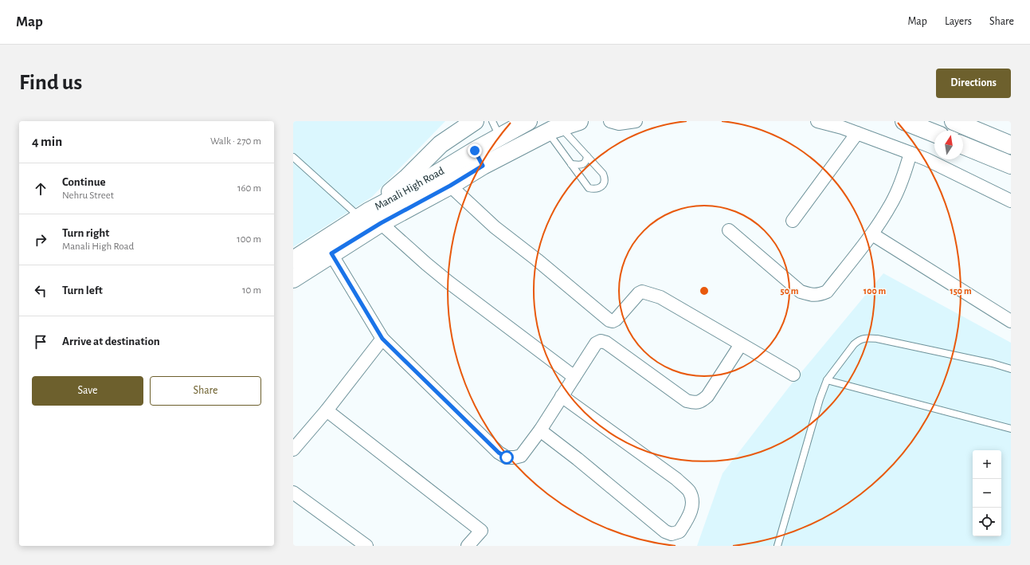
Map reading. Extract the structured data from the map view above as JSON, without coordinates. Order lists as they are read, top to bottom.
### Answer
{
  "streets": {
    "main road": ["Manali High Road"]
  },
  "north": "top",
  "page": {
    "header": "Map",
    "nav": ["Map", "Layers", "Share"],
    "buttons": [
      "Directions",
      ["Save", "Share"]
    ],
    "title": "Find us",
    "heading": ["4 min", "Walk · 270 m"],
    "list": [
      ["Continue", "Nehru Street", "160 m"],
      ["Turn right", "Manali High Road", "100 m"],
      ["Turn left", "10 m"],
      "Arrive at destination"
    ],
    "map_buttons": ["+", "−"]
  },
  "rings": ["50 m", "100 m", "150 m"]
}
